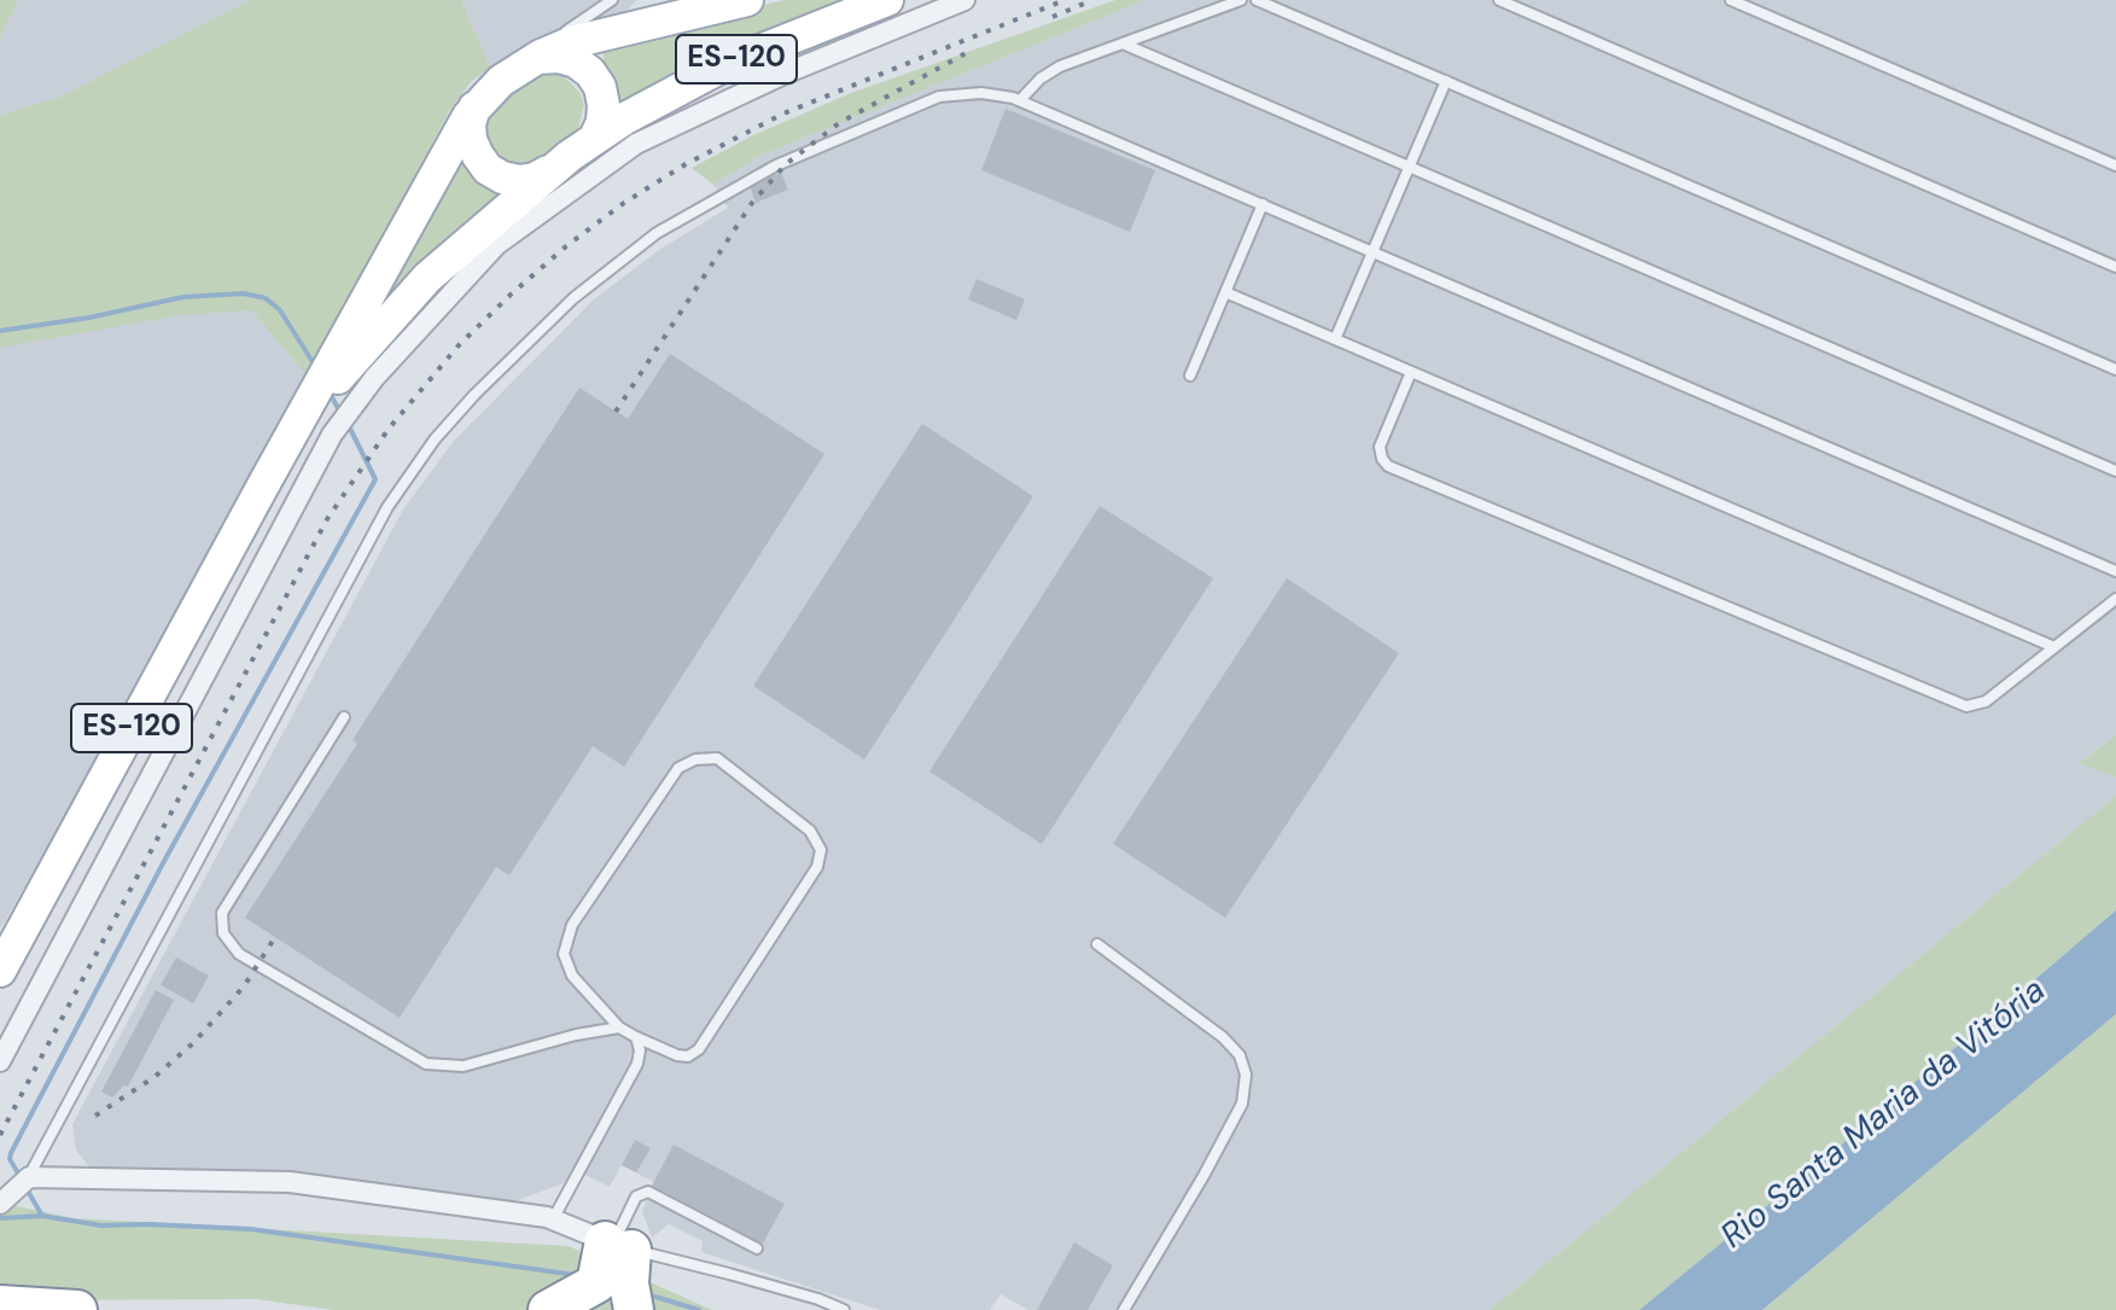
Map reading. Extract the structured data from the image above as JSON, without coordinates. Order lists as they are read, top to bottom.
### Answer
{
  "streets": {
    "main road": ["ES-120"]
  },
  "water": ["Rio Santa Maria da Vitória"]
}
